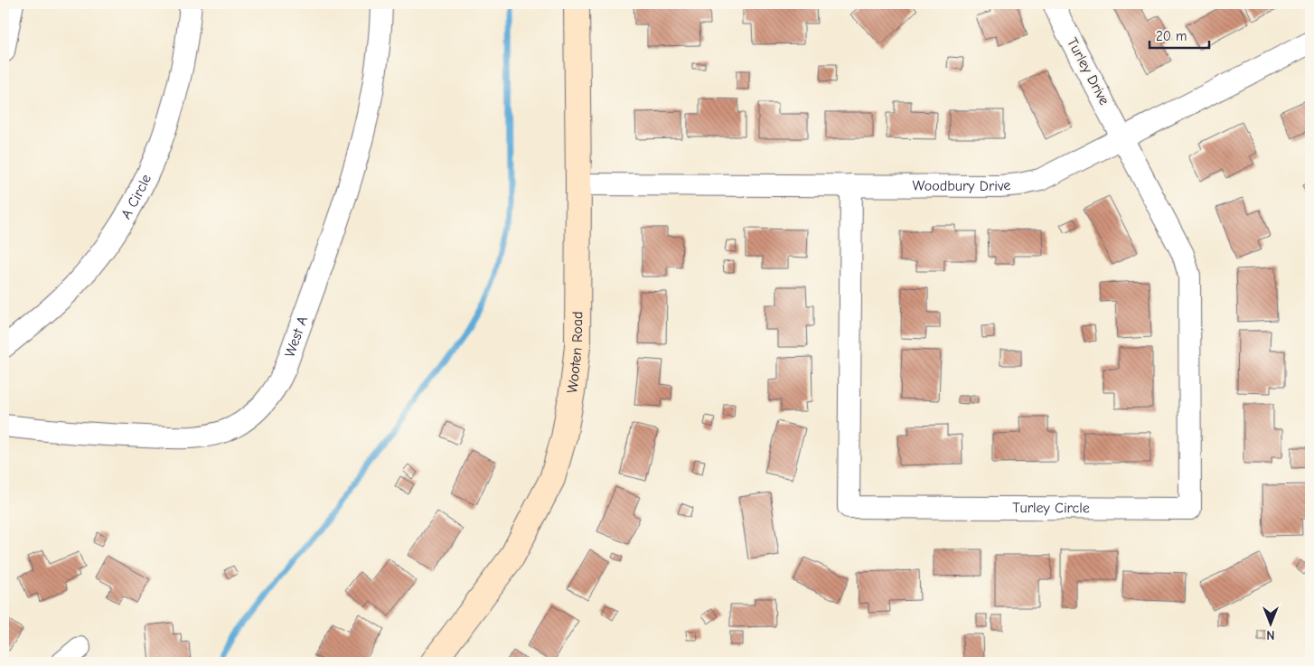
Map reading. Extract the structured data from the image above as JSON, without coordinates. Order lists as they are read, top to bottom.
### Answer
{
  "streets": {
    "street": [
      "Turley Drive",
      "Woodbury Drive",
      "A Circle",
      "West A",
      "Wooten Road",
      "Turley Circle"
    ]
  },
  "crossings": [
    ["Turley Drive", "Woodbury Drive"],
    ["Turley Drive", "Turley Circle"],
    ["Woodbury Drive", "Wooten Road"],
    ["Woodbury Drive", "Turley Circle"]
  ],
  "scale_bar": "20 m",
  "north": "bottom"
}
